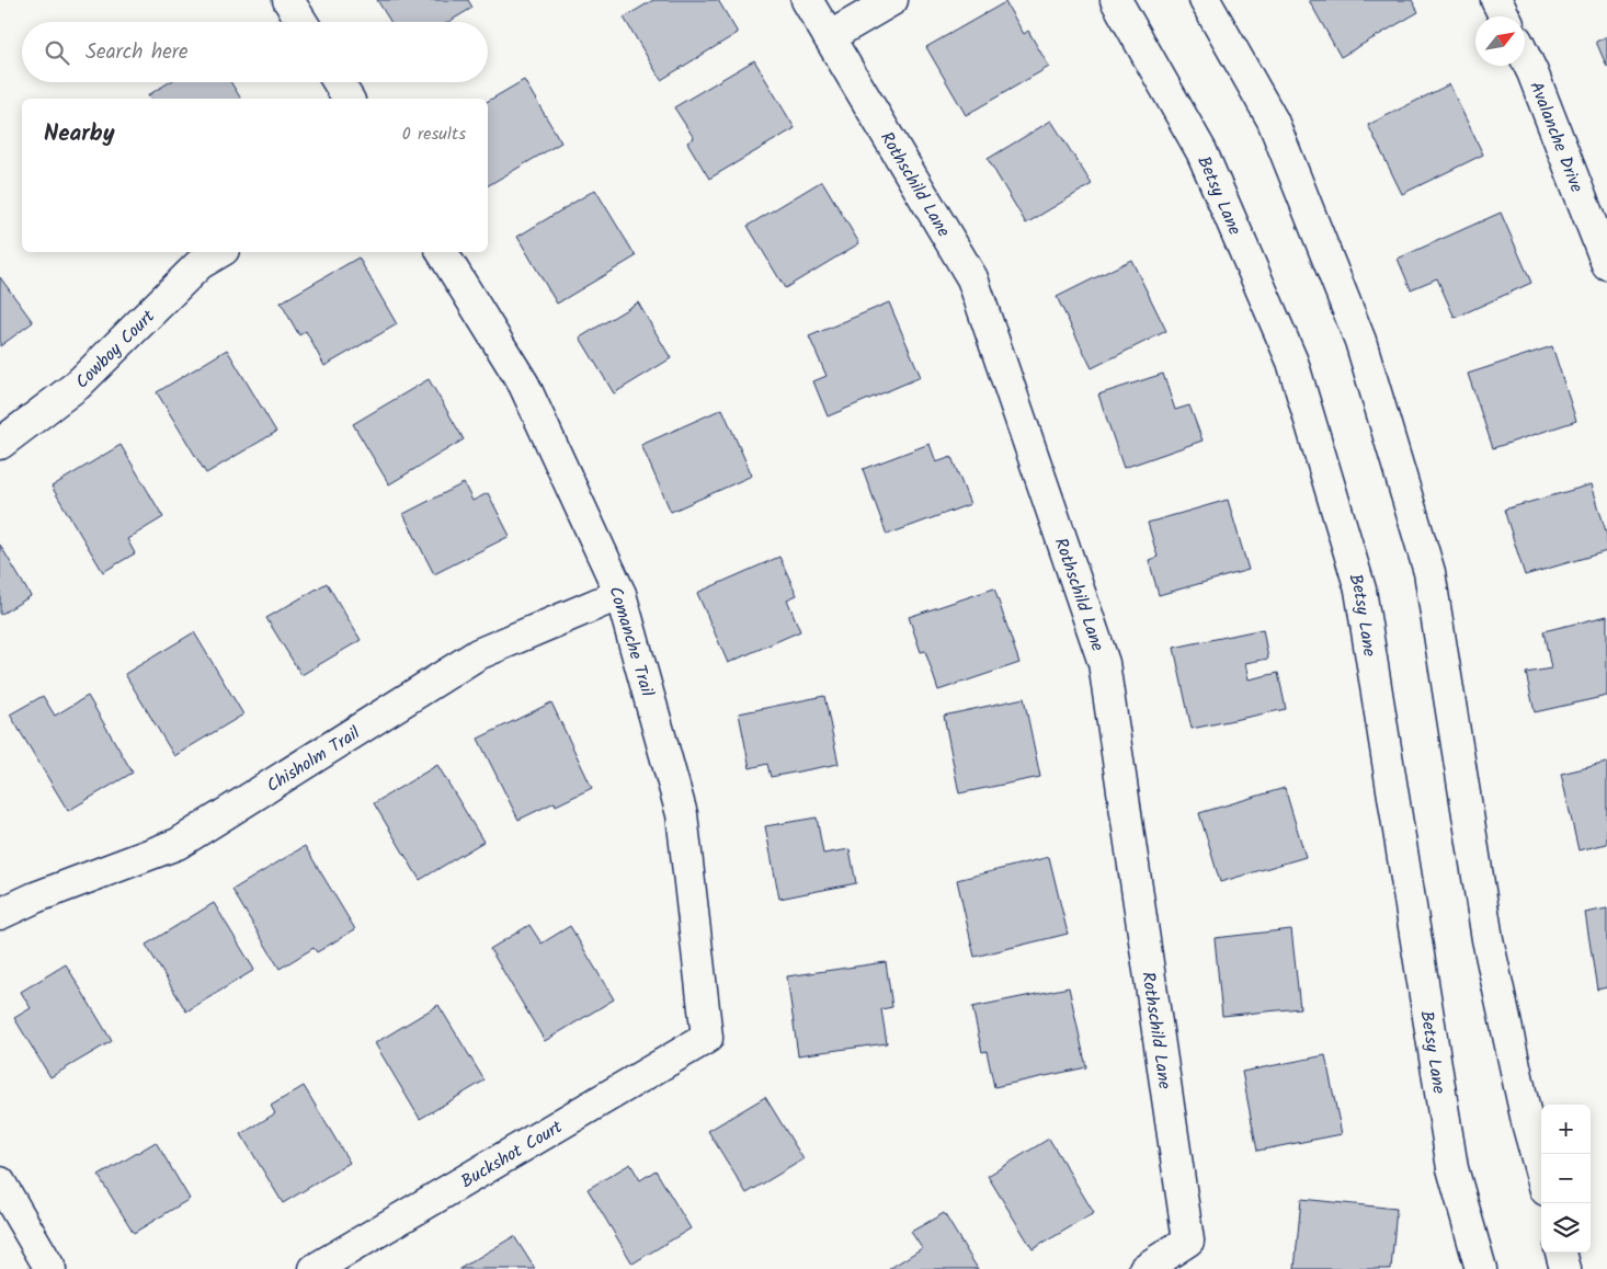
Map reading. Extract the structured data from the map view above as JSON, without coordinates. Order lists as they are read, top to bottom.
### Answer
{
  "streets": {
    "street": [
      "Avalanche Drive",
      "Rothschild Lane",
      "Betsy Lane",
      "Cowboy Court",
      "Comanche Trail",
      "Chisholm Trail",
      "Buckshot Court"
    ]
  },
  "crossings": [
    ["Comanche Trail", "Chisholm Trail"],
    ["Comanche Trail", "Buckshot Court"]
  ],
  "north": "top right",
  "page": {
    "search": "Search here",
    "heading": ["Nearby", "0 results"],
    "map_buttons": ["+", "−"]
  }
}
